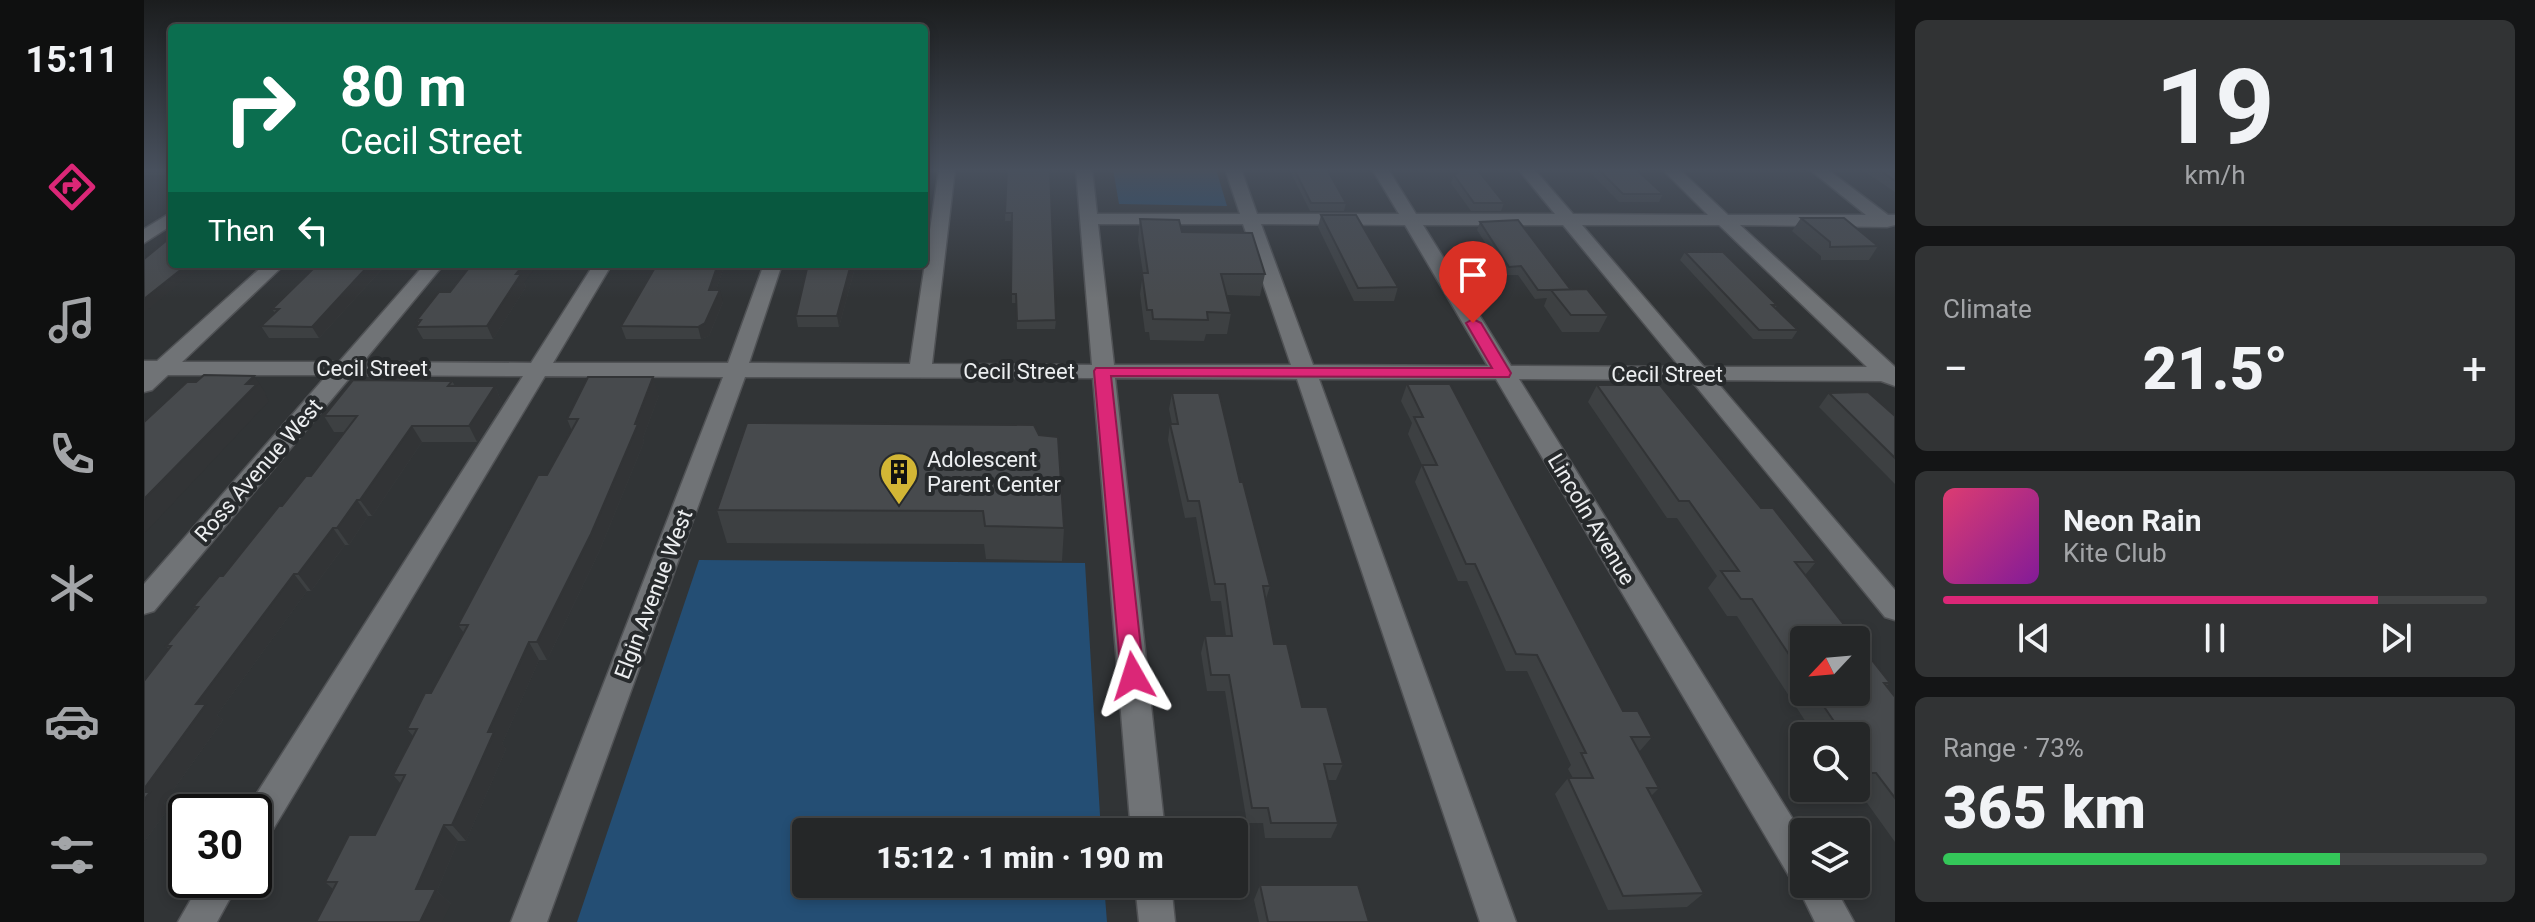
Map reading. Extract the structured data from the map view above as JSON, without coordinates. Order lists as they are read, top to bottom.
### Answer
{
  "streets": {
    "street": [
      "Cecil Street",
      "Ross Avenue West",
      "Lincoln Avenue",
      "Elgin Avenue West"
    ]
  },
  "crossings": [
    ["Cecil Street", "Ross Avenue West"],
    ["Cecil Street", "Lincoln Avenue"],
    ["Cecil Street", "Elgin Avenue West"]
  ],
  "places": {
    "building": ["Adolescent Parent Center"]
  },
  "north": "bottom left",
  "page": {
    "tabs": "15:11",
    "tile": [
      ["19", "km/h"],
      "Climate",
      ["Range · 73%", "365 km"]
    ],
    "turn": ["80 m", "Cecil Street"],
    "then": "Then",
    "heat": ["−", "21.5°", "+"],
    "song": ["Neon Rain", "Kite Club"],
    "limit": "30",
    "trip": "15:12 · 1 min · 190 m"
  }
}
